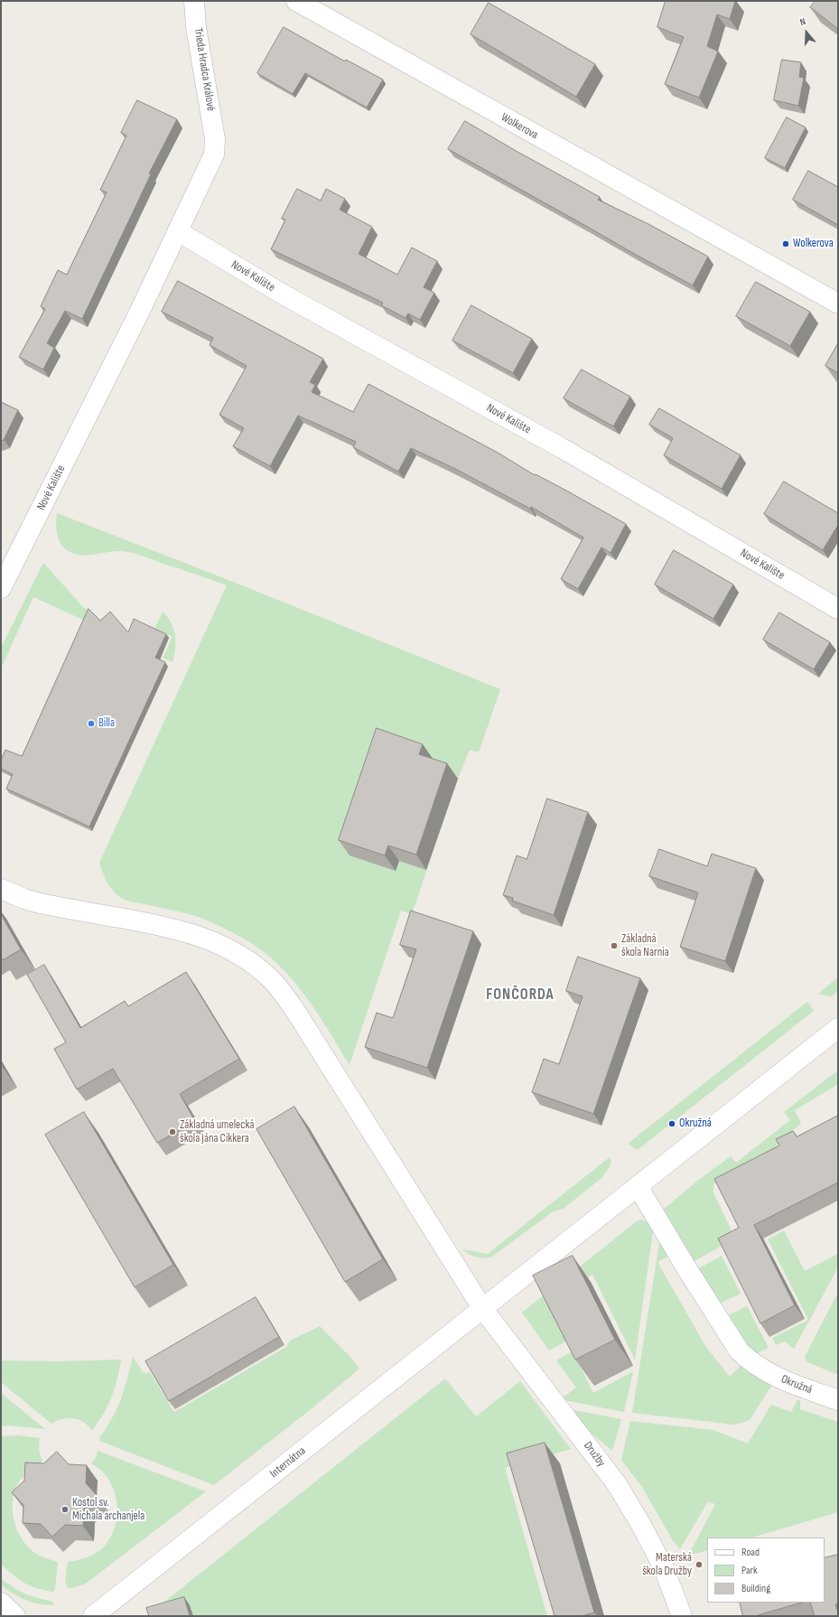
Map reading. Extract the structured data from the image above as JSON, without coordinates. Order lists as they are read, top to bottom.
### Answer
{
  "streets": {
    "street": [
      "Trieda Hradca Králové",
      "Wolkerova",
      "Nové Kalište",
      "Okružná",
      "Družby",
      "Internátna"
    ]
  },
  "crossings": [
    ["Trieda Hradca Králové", "Nové Kalište"],
    ["Družby", "Internátna"]
  ],
  "districts": ["FONČORDA"],
  "places": [
    "Wolkerova",
    "Billa",
    "Základná škola Narnia",
    "Okružná",
    "Základná umelecká škola Jána Cikkera",
    "Kostol sv. Michala archanjela",
    "Materská škola Družby"
  ],
  "legend": ["Road", "Park", "Building"],
  "north": "top"
}
